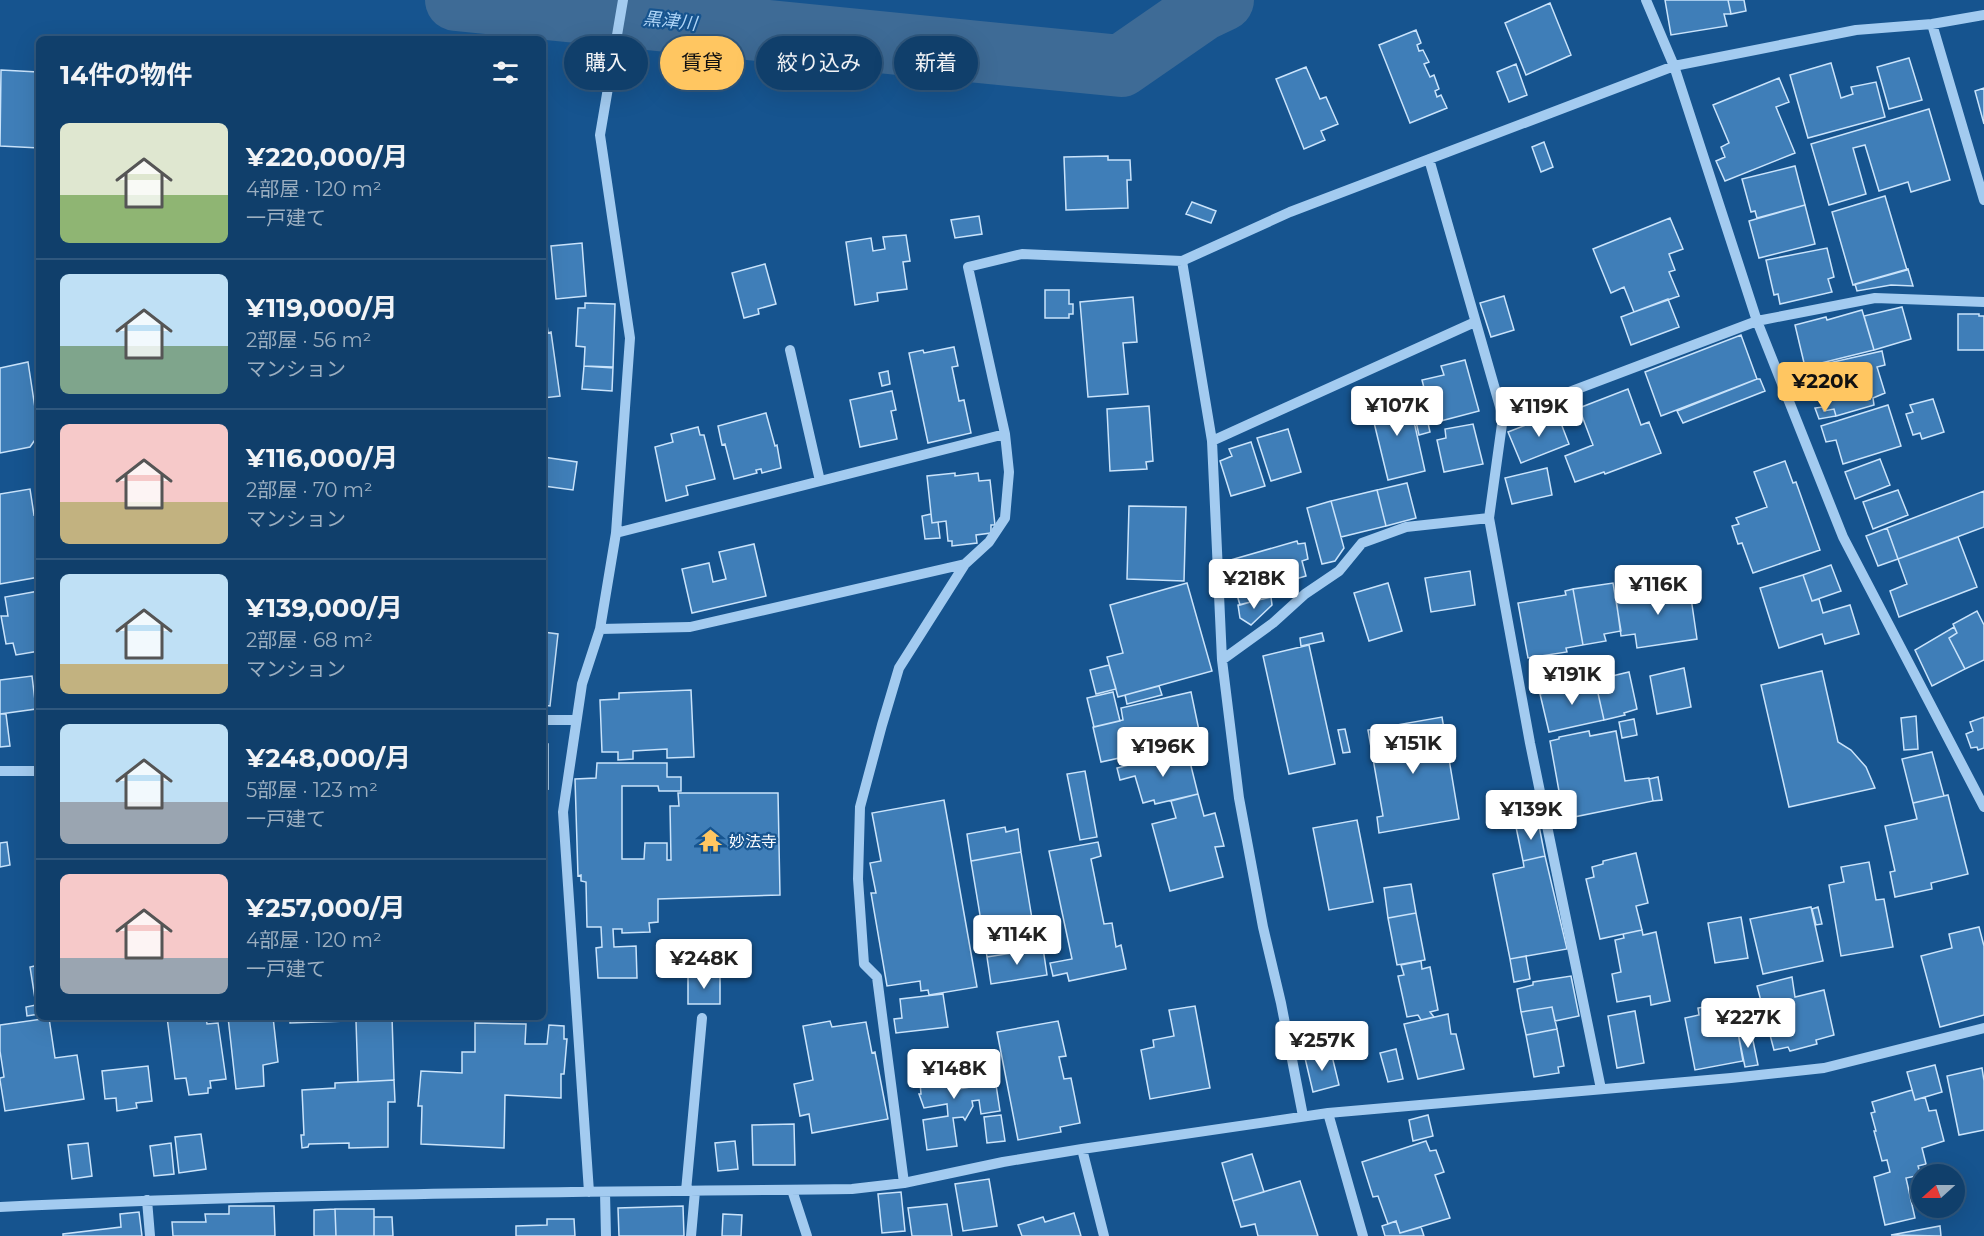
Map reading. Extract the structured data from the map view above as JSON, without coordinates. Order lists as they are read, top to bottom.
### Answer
{
  "water": ["黒津川"],
  "places": {
    "temple": ["妙法寺"]
  },
  "north": "left",
  "page": {
    "chip": [
      "購入",
      "賃貸",
      "絞り込み",
      "新着"
    ],
    "heading": "14件の物件",
    "list": [
      {
        "name": "¥220,000/月",
        "note": "4部屋 · 120 m² · 一戸建て"
      },
      {
        "name": "¥119,000/月",
        "note": "2部屋 · 56 m² · マンション"
      },
      {
        "name": "¥116,000/月",
        "note": "2部屋 · 70 m² · マンション"
      },
      {
        "name": "¥139,000/月",
        "note": "2部屋 · 68 m² · マンション"
      },
      {
        "name": "¥248,000/月",
        "note": "5部屋 · 123 m² · 一戸建て"
      },
      {
        "name": "¥257,000/月",
        "note": "4部屋 · 120 m² · 一戸建て"
      }
    ],
    "price": [
      "¥220K",
      "¥107K",
      "¥119K",
      "¥218K",
      "¥116K",
      "¥191K",
      "¥151K",
      "¥196K",
      "¥139K",
      "¥114K",
      "¥248K",
      "¥227K",
      "¥257K",
      "¥148K"
    ]
  }
}
